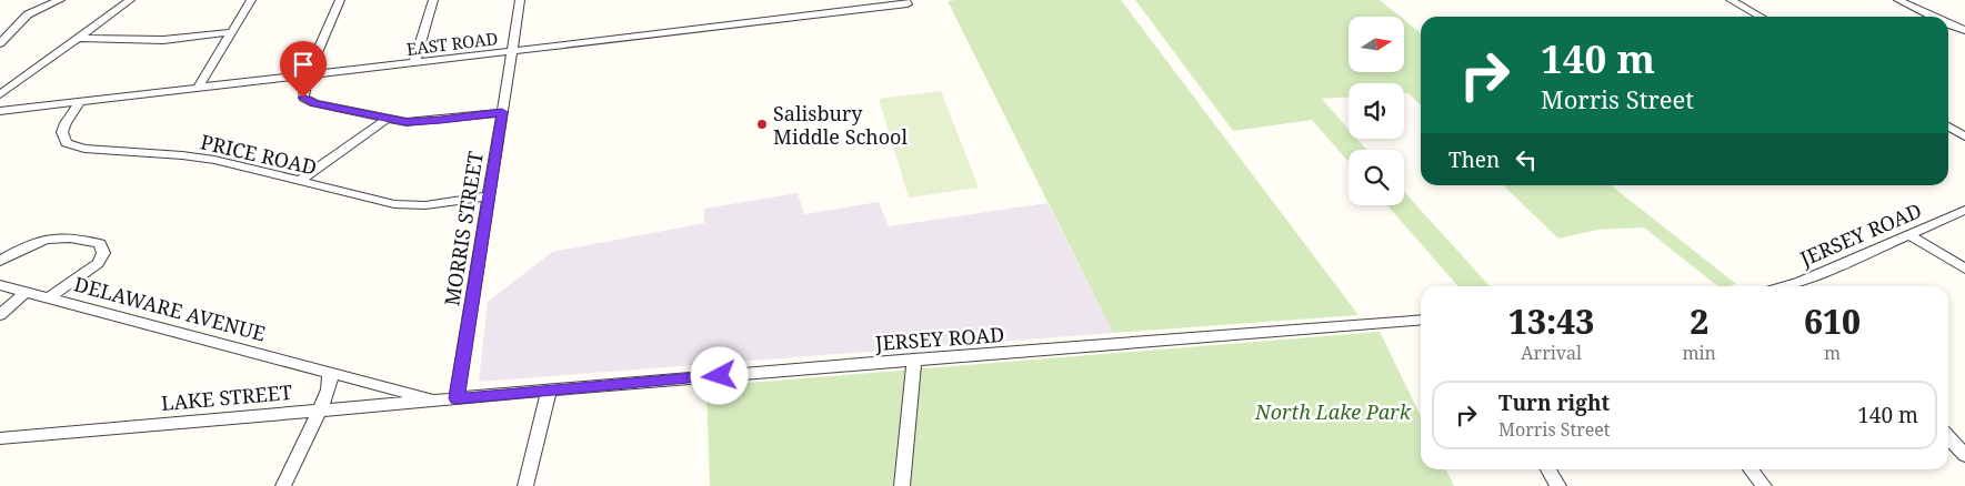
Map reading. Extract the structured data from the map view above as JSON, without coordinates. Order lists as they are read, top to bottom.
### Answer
{
  "streets": {
    "street": [
      "EAST ROAD",
      "PRICE ROAD",
      "MORRIS STREET",
      "JERSEY ROAD",
      "DELAWARE AVENUE",
      "LAKE STREET"
    ]
  },
  "crossings": [
    ["EAST ROAD", "PRICE ROAD"],
    ["EAST ROAD", "MORRIS STREET"],
    ["PRICE ROAD", "MORRIS STREET"],
    ["MORRIS STREET", "JERSEY ROAD"],
    ["MORRIS STREET", "LAKE STREET"],
    ["JERSEY ROAD", "LAKE STREET"],
    ["DELAWARE AVENUE", "LAKE STREET"]
  ],
  "parks": ["North Lake Park"],
  "places": ["Salisbury Middle School"],
  "north": "right",
  "page": {
    "turn": ["140 m", "Morris Street"],
    "then": "Then",
    "eta": [
      "13:43",
      "Arrival",
      "2",
      "min",
      "610",
      "m"
    ],
    "list": [
      {
        "name": "Turn right",
        "note": "Morris Street",
        "value": "140 m"
      }
    ]
  }
}
